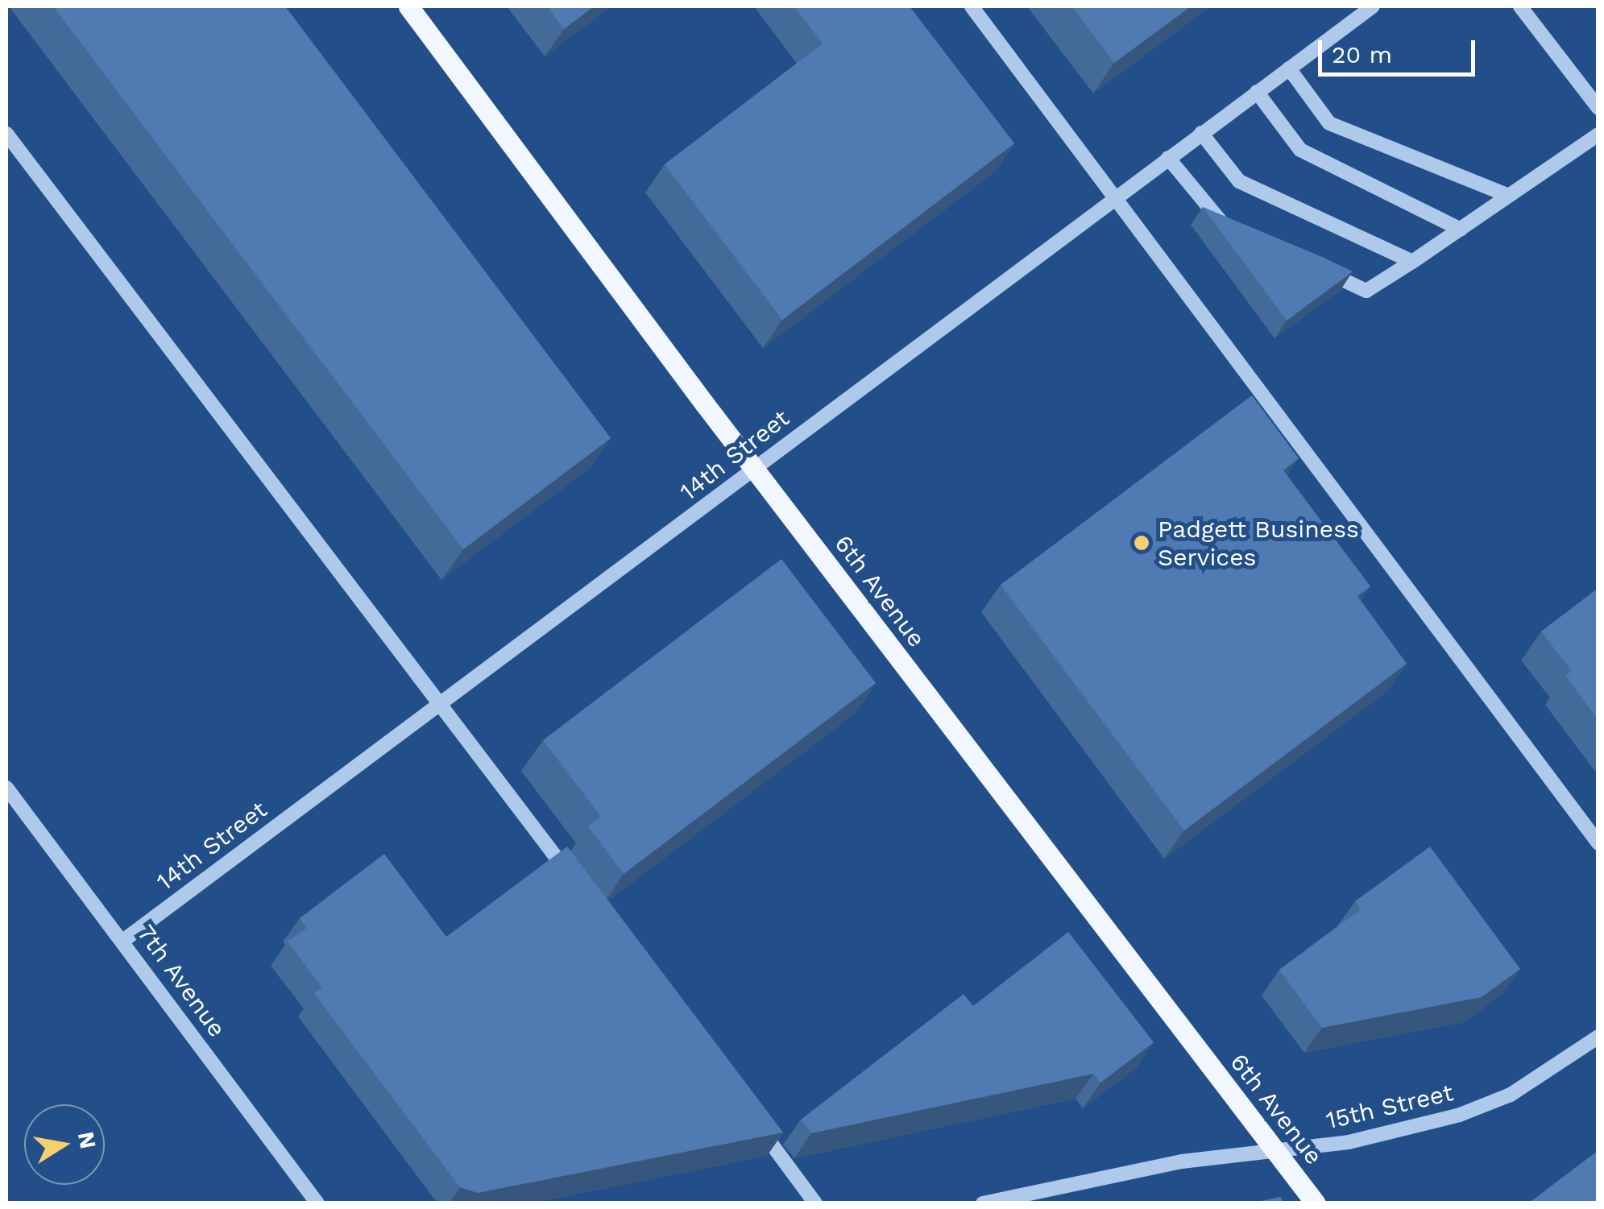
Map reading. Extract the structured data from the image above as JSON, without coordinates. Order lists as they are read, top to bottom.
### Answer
{
  "streets": {
    "main road": ["6th Avenue"],
    "street": ["14th Street", "7th Avenue", "15th Street"]
  },
  "crossings": [
    ["14th Street", "6th Avenue"],
    ["14th Street", "7th Avenue"],
    ["6th Avenue", "15th Street"]
  ],
  "places": ["Padgett Business Services"],
  "scale_bar": "20 m",
  "north": "right"
}
